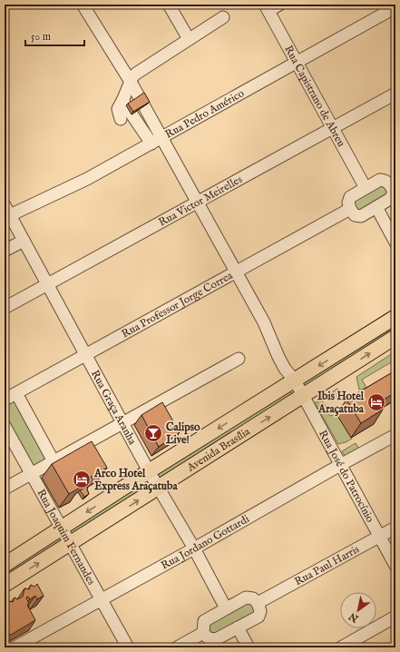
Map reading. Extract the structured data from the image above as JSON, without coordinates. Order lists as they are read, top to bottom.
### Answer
{
  "streets": {
    "main road": ["Avenida Brasília"],
    "street": [
      "Rua Capistrano de Abreu",
      "Rua Pedro Américo",
      "Rua Victor Meirelles",
      "Rua Professor Jorge Correa",
      "Rua Graça Aranha",
      "Rua José do Patrocínio",
      "Rua Joaquim Fernandes",
      "Rua Jordano Gottardi",
      "Rua Paul Harris"
    ]
  },
  "crossings": [
    ["Rua Capistrano de Abreu", "Rua Pedro Américo"],
    ["Rua Capistrano de Abreu", "Rua Victor Meirelles"],
    ["Rua Pedro Américo", "Rua Graça Aranha"],
    ["Rua Victor Meirelles", "Rua Graça Aranha"],
    ["Rua Victor Meirelles", "Rua José do Patrocínio"],
    ["Rua Professor Jorge Correa", "Rua Graça Aranha"],
    ["Rua Professor Jorge Correa", "Rua José do Patrocínio"],
    ["Rua Graça Aranha", "Avenida Brasília"],
    ["Rua Graça Aranha", "Rua Jordano Gottardi"],
    ["Avenida Brasília", "Rua José do Patrocínio"],
    ["Avenida Brasília", "Rua Joaquim Fernandes"],
    ["Rua José do Patrocínio", "Rua Jordano Gottardi"],
    ["Rua José do Patrocínio", "Rua Paul Harris"],
    ["Rua Joaquim Fernandes", "Rua Jordano Gottardi"]
  ],
  "places": {
    "hotel": ["Ibis Hotel Araçatuba", "Arco Hotel Express Araçatuba"],
    "bar": ["Calipso Live!"]
  },
  "scale_bar": "50 m",
  "north": "bottom left"
}
